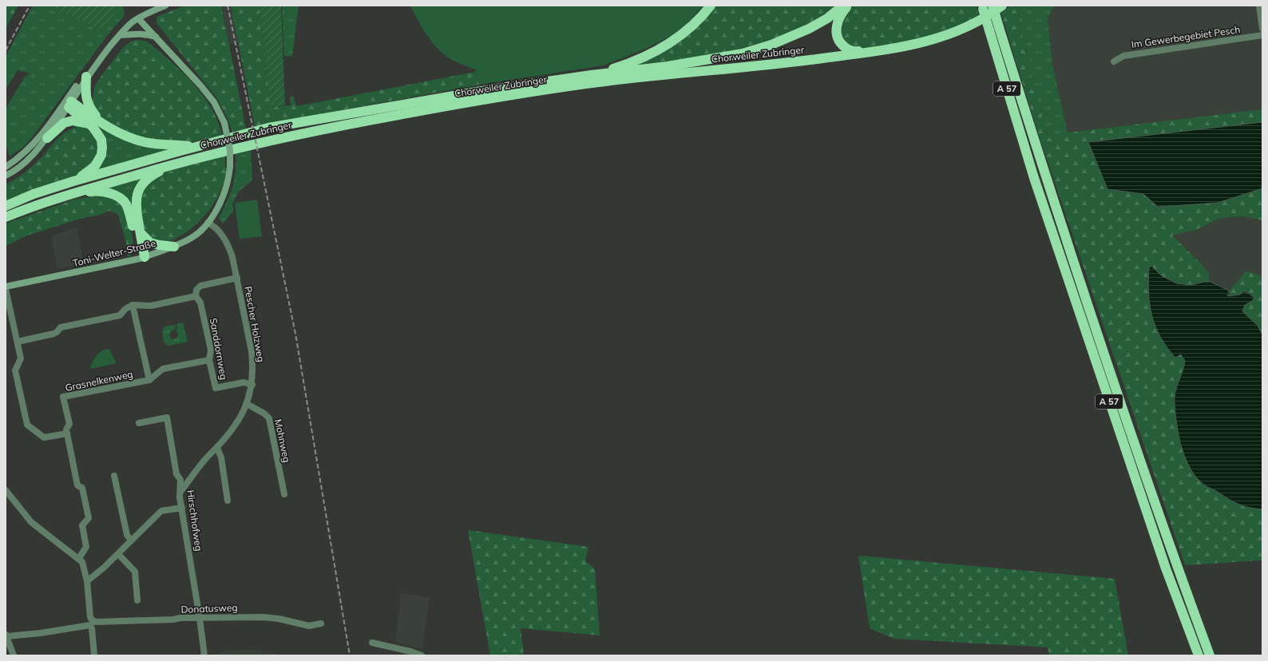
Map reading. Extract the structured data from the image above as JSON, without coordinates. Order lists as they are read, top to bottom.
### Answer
{
  "streets": {
    "highway": ["Chorweiler Zubringer", "A 57"],
    "street": [
      "Im Gewerbegebiet Pesch",
      "Toni-Welter-Straße",
      "Pescher Holzweg",
      "Sanddornweg",
      "Grasnelkenweg",
      "Mohnweg",
      "Hirschhofweg",
      "Donatusweg"
    ]
  },
  "crossings": [
    ["Toni-Welter-Straße", "Pescher Holzweg"],
    ["Pescher Holzweg", "Sanddornweg"],
    ["Pescher Holzweg", "Mohnweg"],
    ["Pescher Holzweg", "Hirschhofweg"],
    ["Sanddornweg", "Grasnelkenweg"],
    ["Hirschhofweg", "Donatusweg"]
  ]
}
